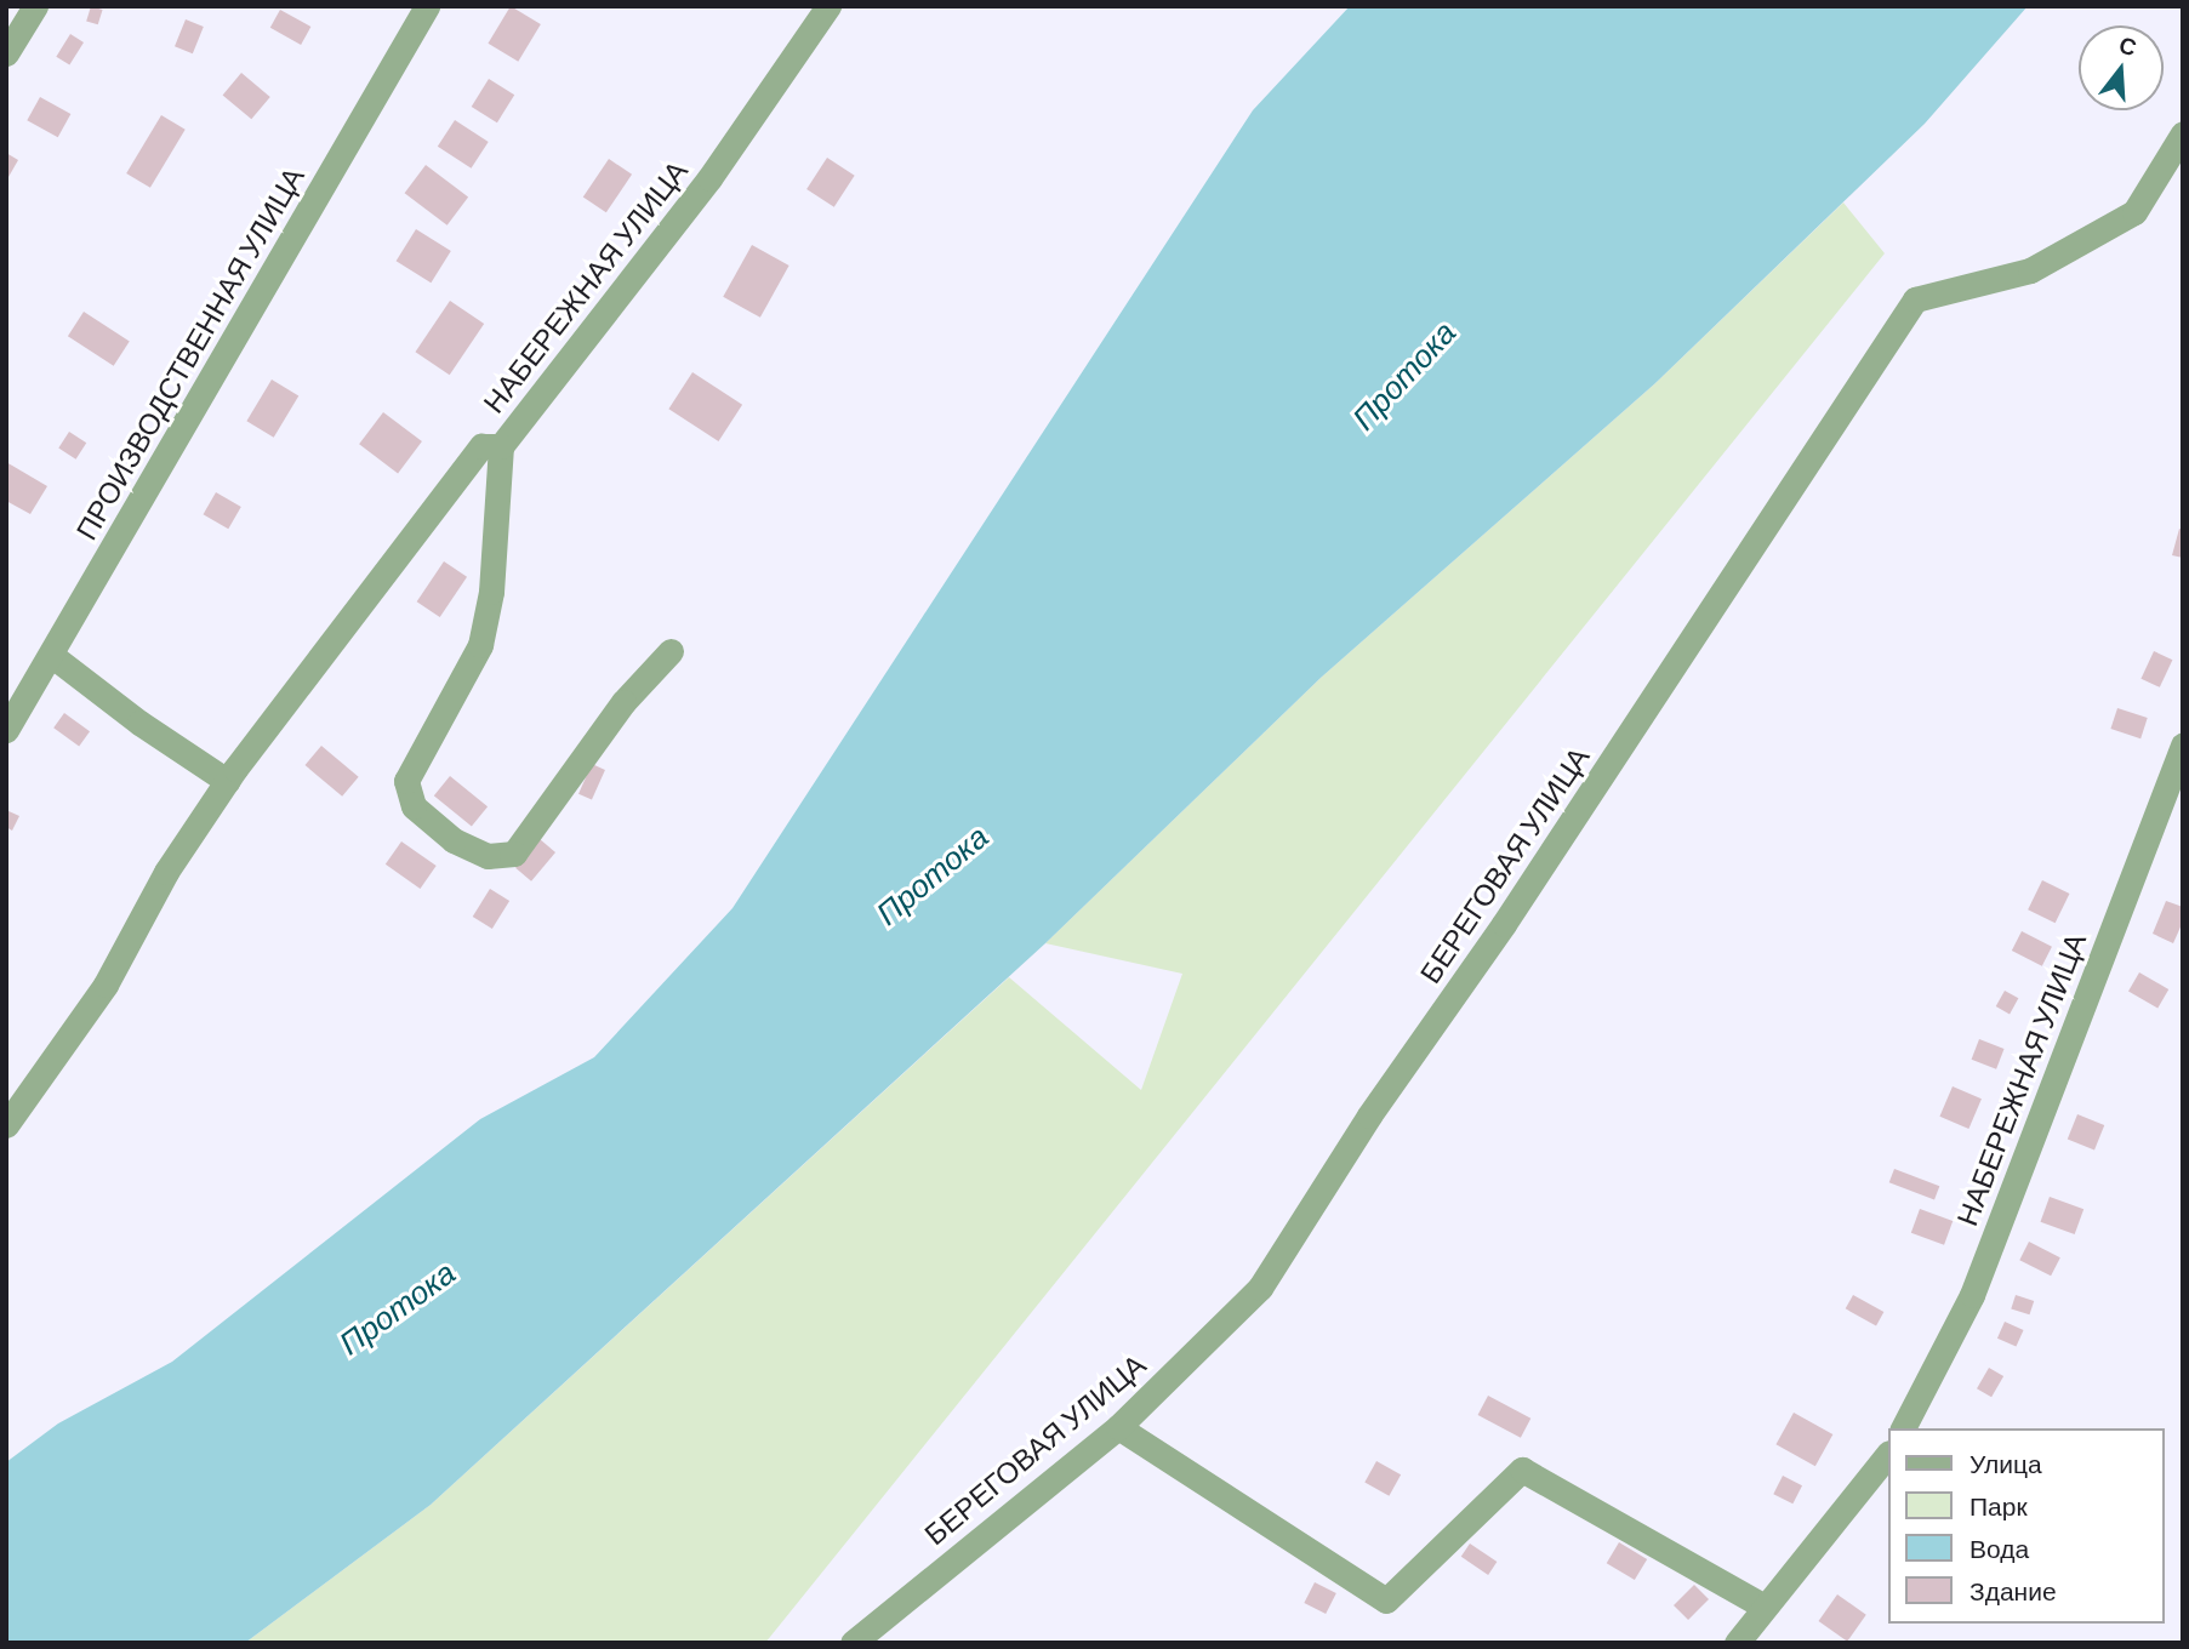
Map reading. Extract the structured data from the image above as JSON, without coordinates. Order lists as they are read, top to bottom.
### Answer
{
  "streets": {
    "street": ["НАБЕРЕЖНАЯ УЛИЦА", "ПРОИЗВОДСТВЕННАЯ УЛИЦА", "БЕРЕГОВАЯ УЛИЦА"]
  },
  "water": ["Протока"],
  "legend": [
    "Улица",
    "Парк",
    "Вода",
    "Здание"
  ],
  "north": "top"
}
